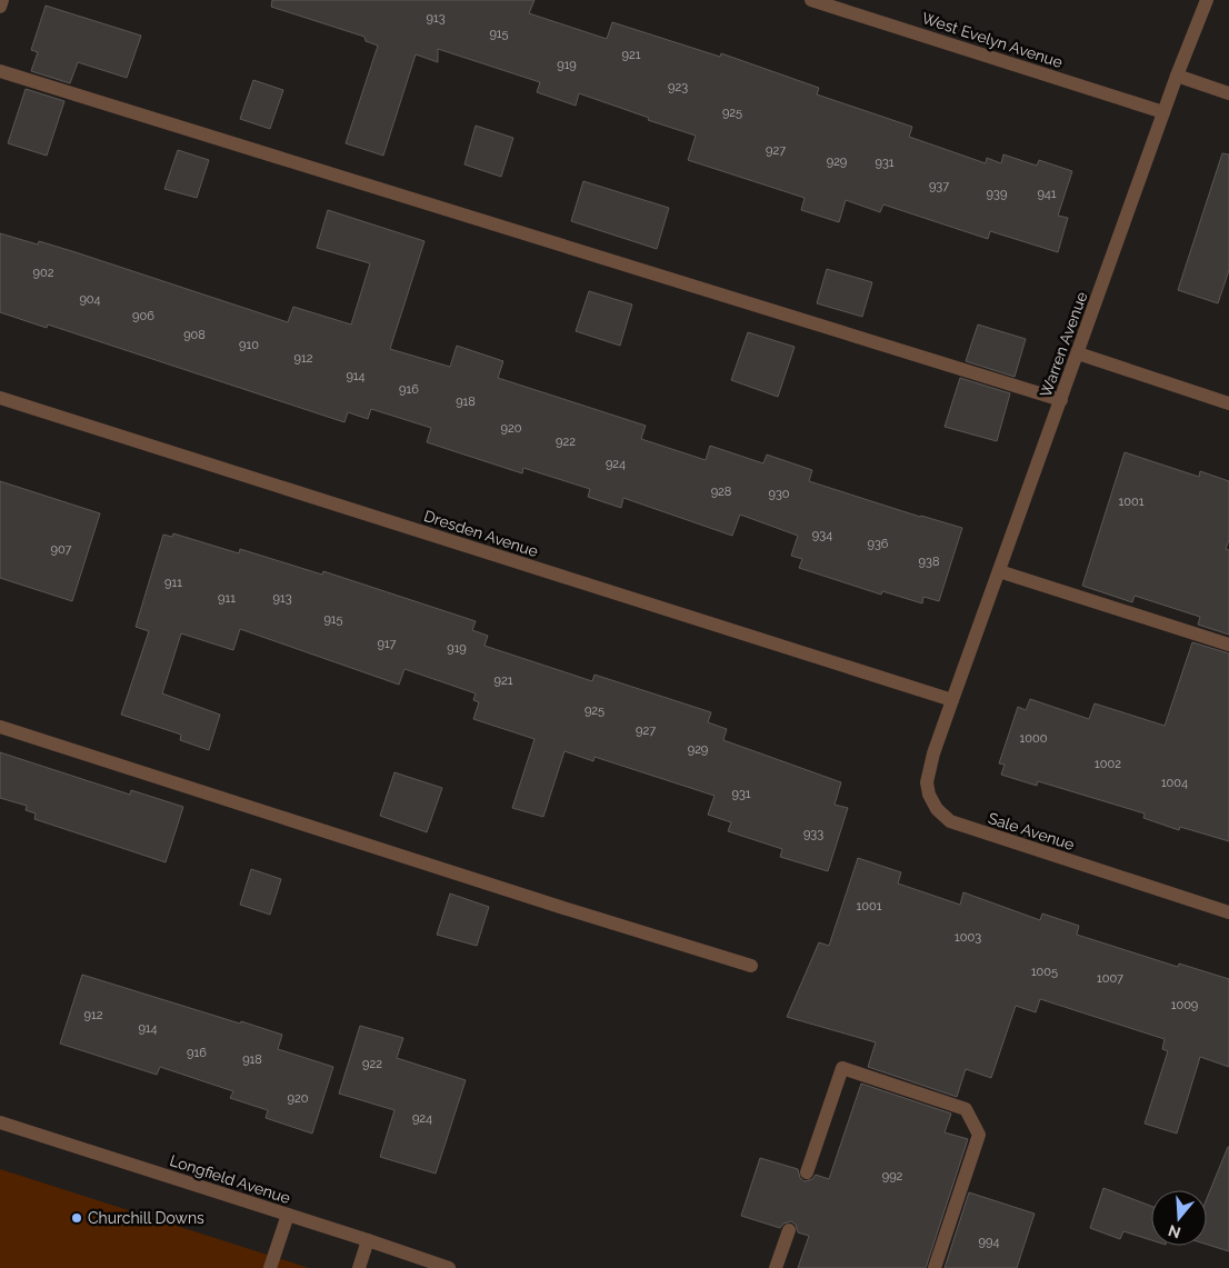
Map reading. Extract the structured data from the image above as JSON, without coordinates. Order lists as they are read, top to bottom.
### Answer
{
  "streets": {
    "street": [
      "West Evelyn Avenue",
      "Warren Avenue",
      "Dresden Avenue",
      "Sale Avenue",
      "Longfield Avenue"
    ]
  },
  "crossings": [
    ["West Evelyn Avenue", "Warren Avenue"],
    ["Warren Avenue", "Dresden Avenue"],
    ["Warren Avenue", "Sale Avenue"],
    ["Dresden Avenue", "Sale Avenue"]
  ],
  "places": ["Churchill Downs"],
  "house_numbers": [
    "913",
    "915",
    "921",
    "919",
    "923",
    "925",
    "927",
    "929",
    "931",
    "937",
    "939",
    "941",
    "902",
    "904",
    "906",
    "908",
    "910",
    "912",
    "914",
    "916",
    "918",
    "920",
    "922",
    "924",
    "928",
    "930",
    "1001",
    "934",
    "936",
    "907",
    "938",
    "911",
    "911",
    "913",
    "915",
    "917",
    "919",
    "921",
    "925",
    "927",
    "1000",
    "929",
    "1002",
    "1004",
    "931",
    "933",
    "1001",
    "1003",
    "1005",
    "1007",
    "1009",
    "912",
    "914",
    "916",
    "918",
    "922",
    "920",
    "924",
    "992",
    "994"
  ],
  "north": "bottom"
}
